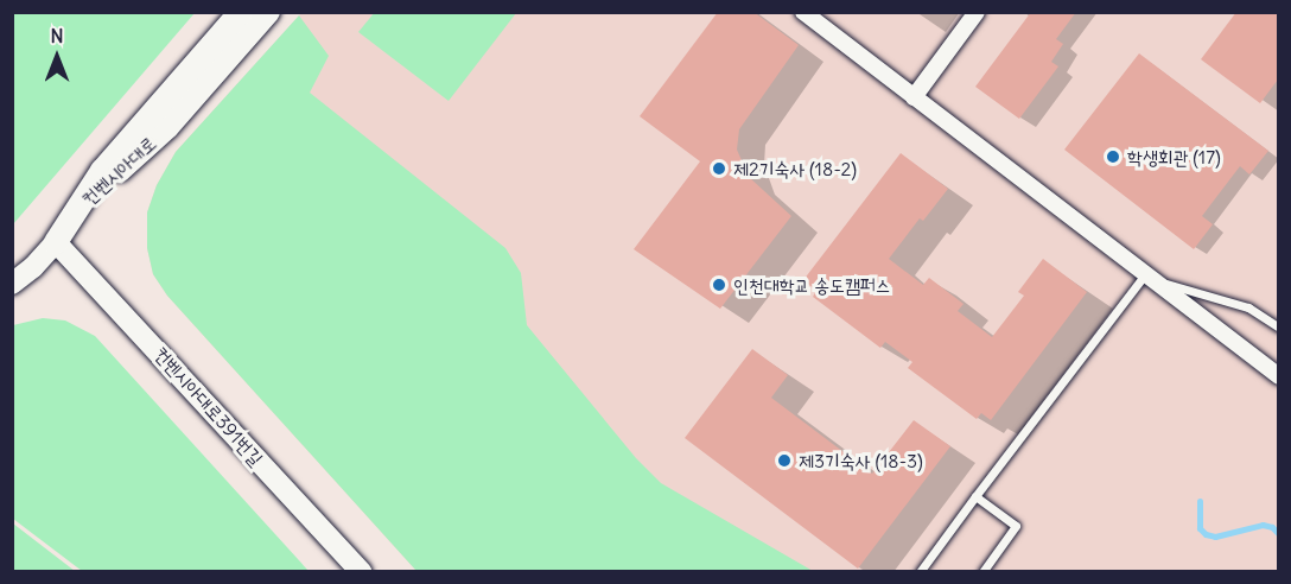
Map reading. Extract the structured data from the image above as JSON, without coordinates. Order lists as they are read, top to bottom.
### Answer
{
  "streets": {
    "main road": ["컨벤시아대로"],
    "street": ["컨벤시아대로391번길"]
  },
  "places": [
    "학생회관 (17)",
    "제2기숙사 (18-2)",
    "인천대학교 송도캠퍼스",
    "제3기숙사 (18-3)"
  ],
  "north": "top"
}
